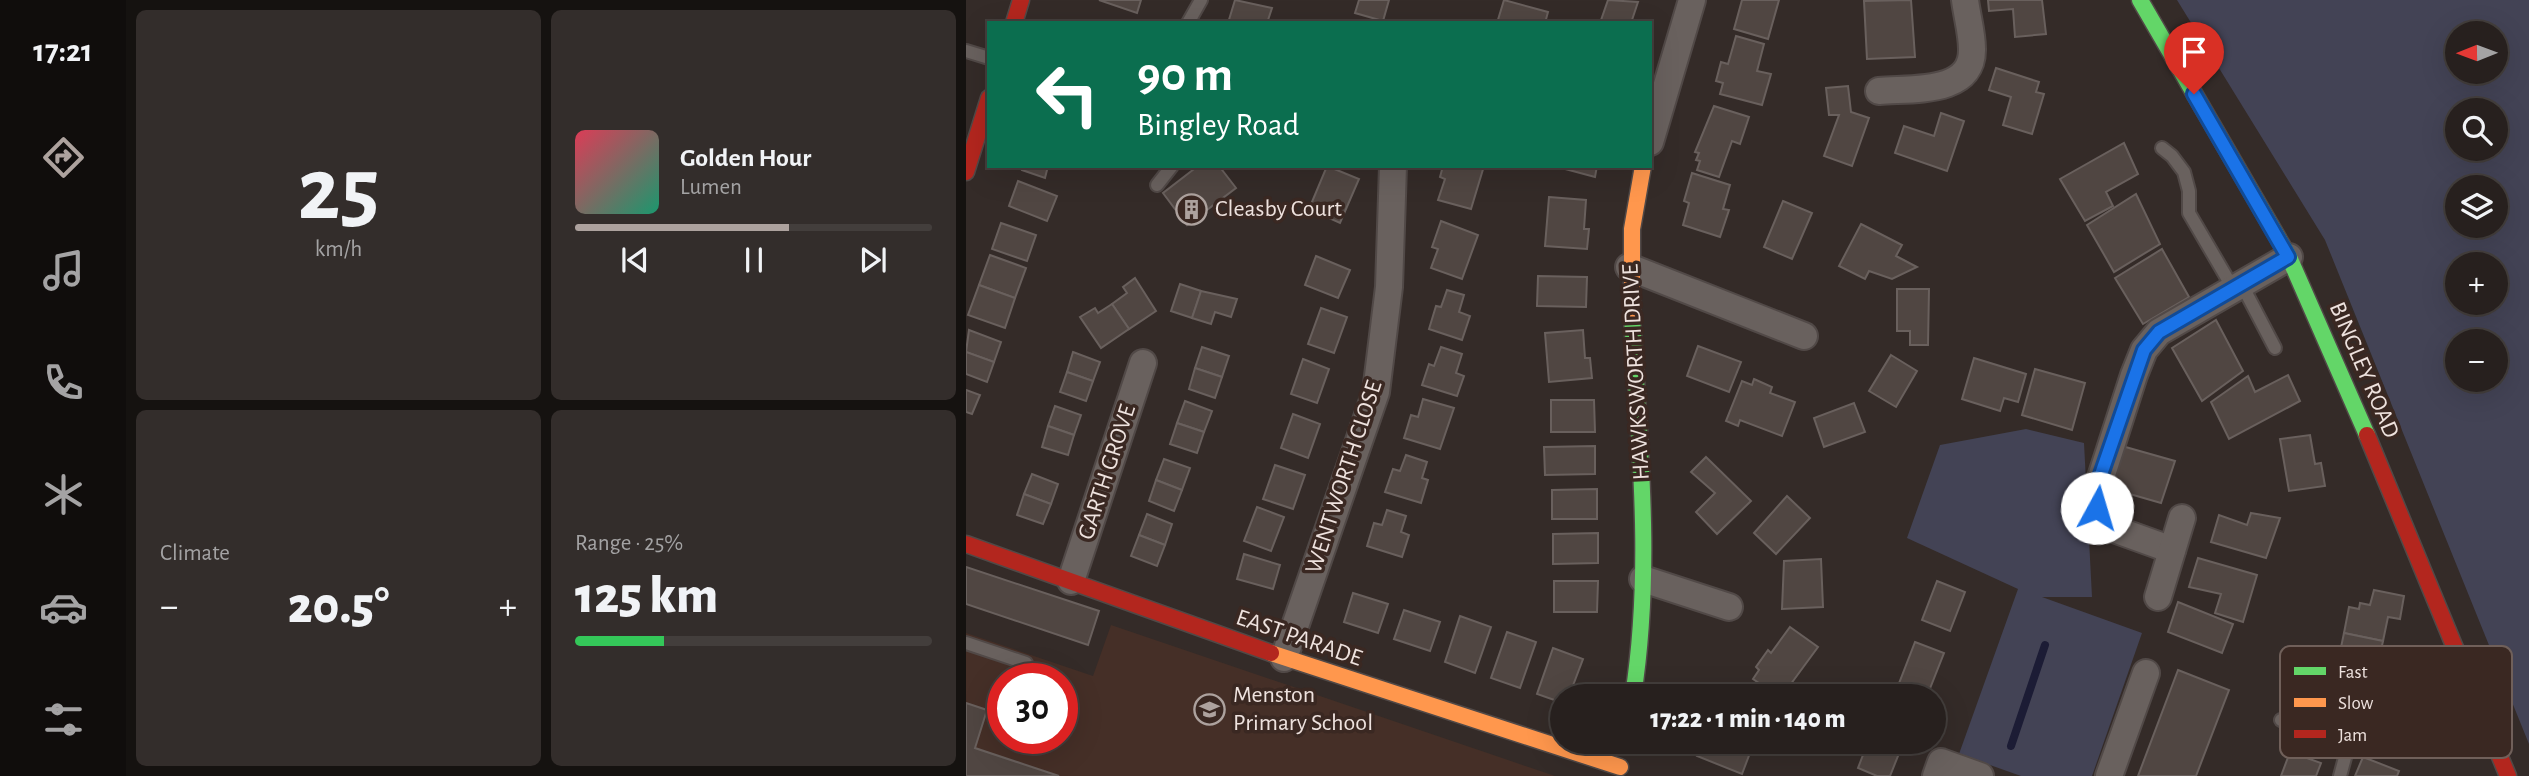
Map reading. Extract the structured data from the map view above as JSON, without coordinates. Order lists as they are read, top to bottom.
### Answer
{
  "streets": {
    "street": [
      "BINGLEY ROAD",
      "HAWKSWORTH DRIVE",
      "GARTH GROVE",
      "WENTWORTH CLOSE",
      "EAST PARADE"
    ]
  },
  "crossings": [
    ["GARTH GROVE", "EAST PARADE"],
    ["WENTWORTH CLOSE", "EAST PARADE"]
  ],
  "places": {
    "building": ["Cleasby Court"],
    "school or university": ["Menston Primary School"]
  },
  "legend": ["Fast", "Slow", "Jam"],
  "north": "left",
  "page": {
    "tabs": "17:21",
    "tile": [
      ["25", "km/h"],
      "Climate",
      ["Range · 25%", "125 km"]
    ],
    "map_buttons": ["+", "−"],
    "turn": ["90 m", "Bingley Road"],
    "song": ["Golden Hour", "Lumen"],
    "heat": ["−", "20.5°", "+"],
    "limit": "30",
    "trip": "17:22 · 1 min · 140 m"
  }
}
